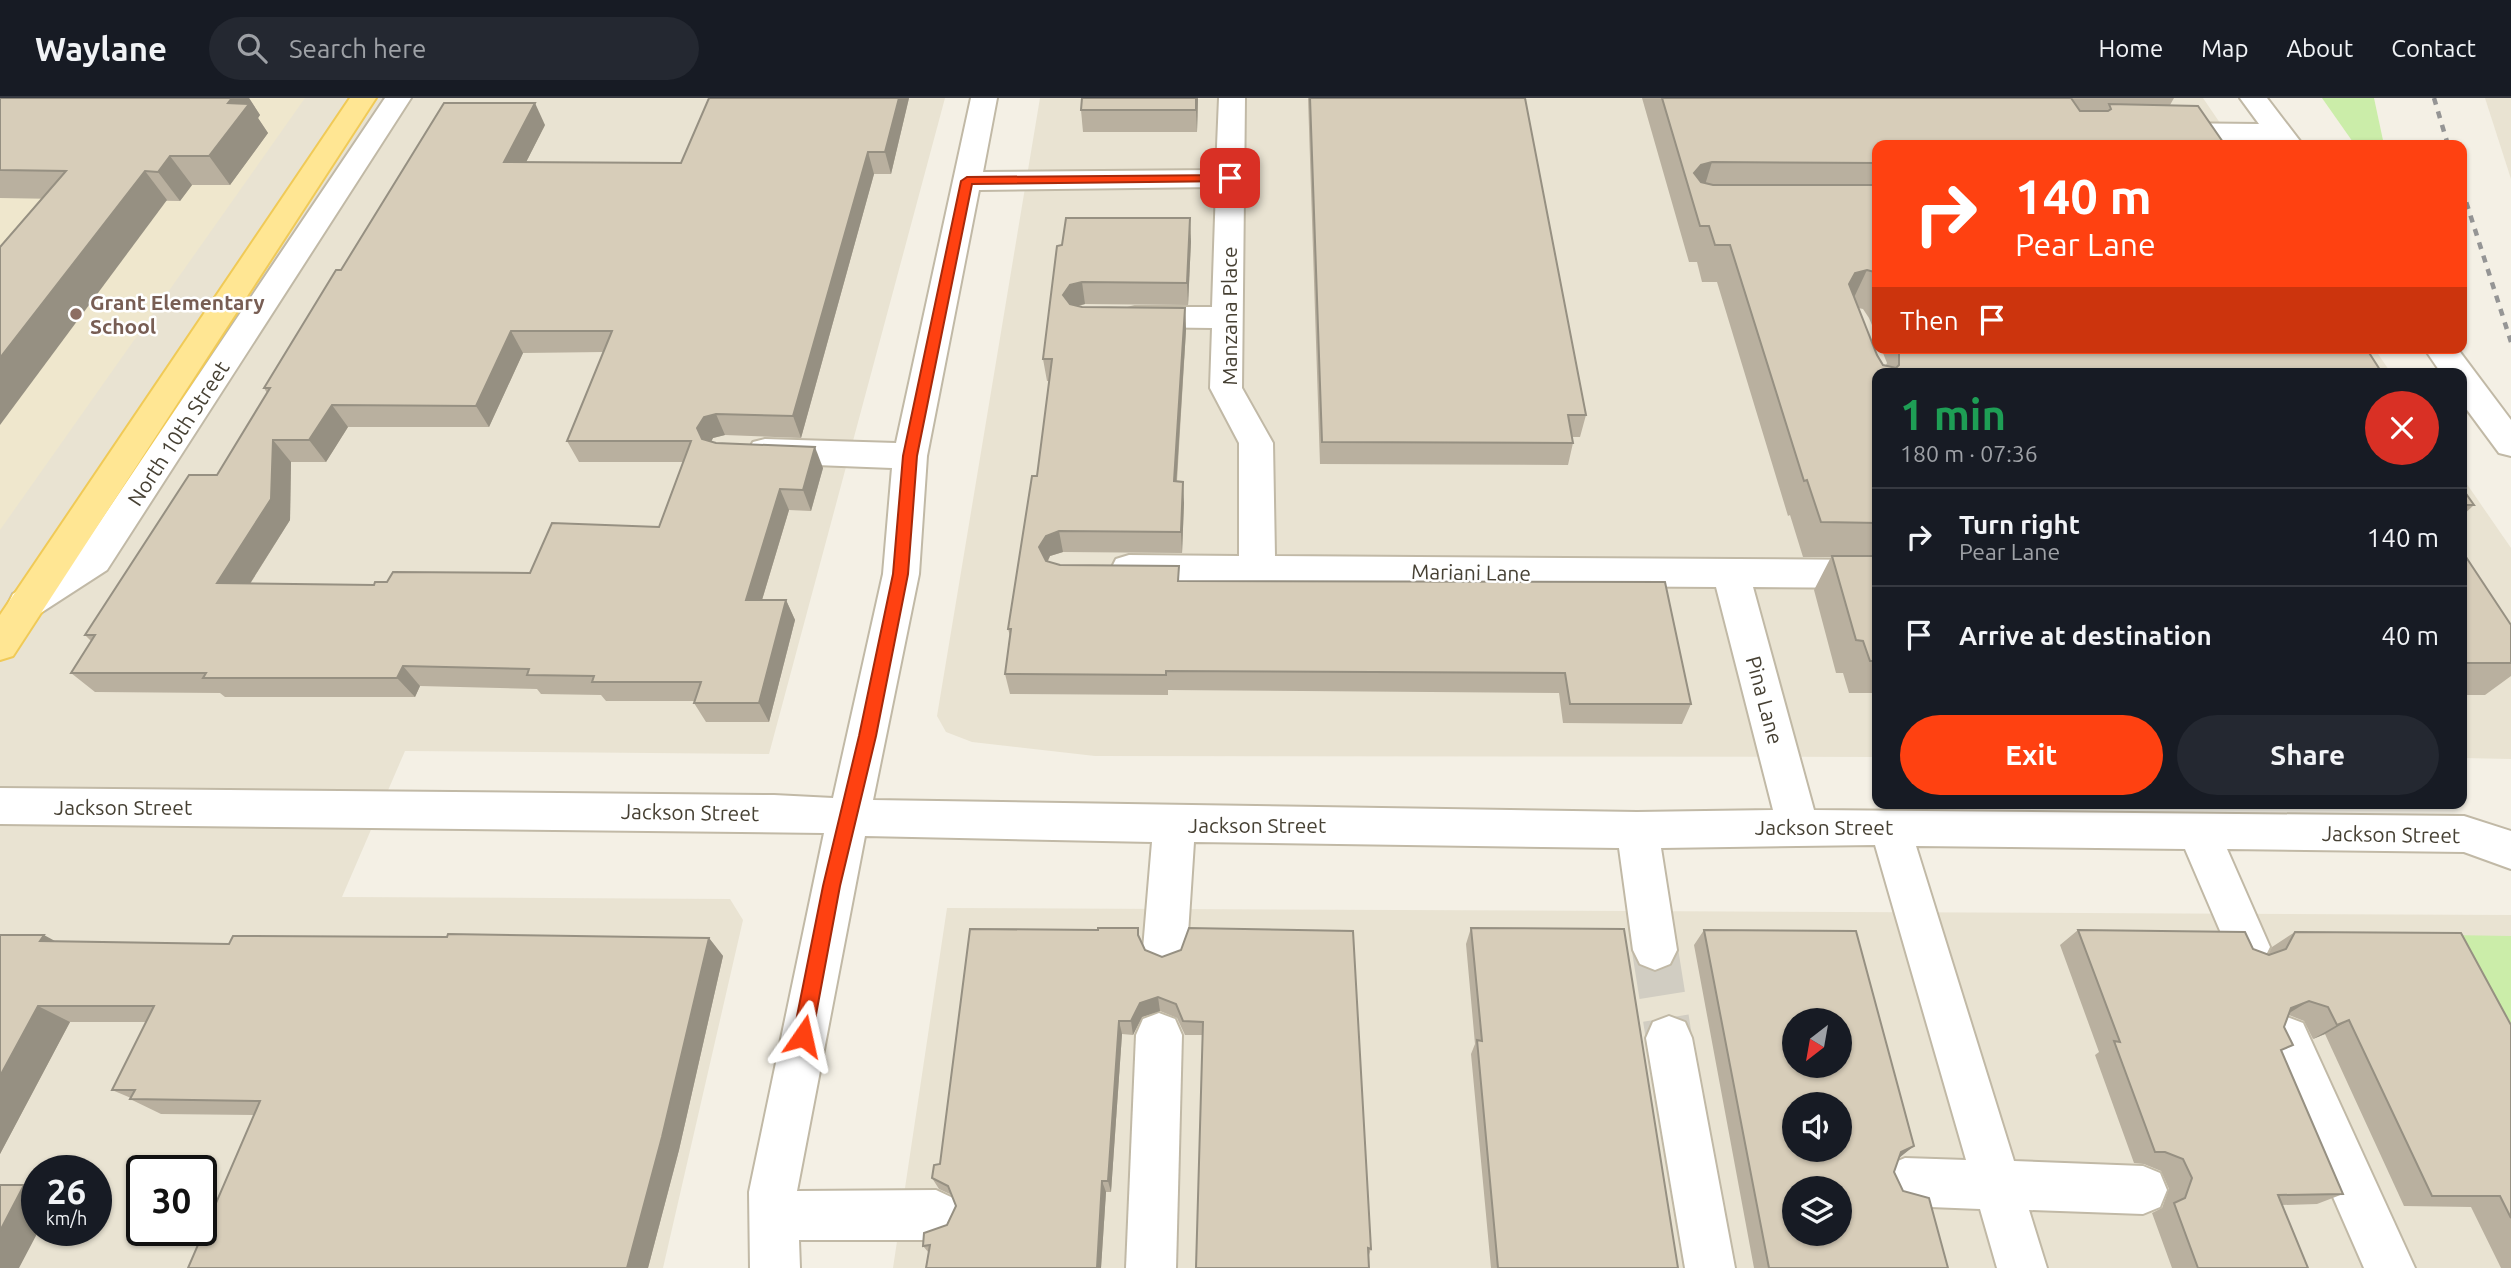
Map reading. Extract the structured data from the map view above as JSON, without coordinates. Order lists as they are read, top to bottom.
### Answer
{
  "streets": {
    "main road": ["North 10th Street"],
    "street": [
      "Manzana Place",
      "Mariani Lane",
      "Pina Lane",
      "Jackson Street"
    ]
  },
  "crossings": [
    ["Manzana Place", "Mariani Lane"],
    ["Mariani Lane", "Pina Lane"],
    ["Pina Lane", "Jackson Street"]
  ],
  "places": ["Grant Elementary School"],
  "north": "bottom left",
  "page": {
    "header": "Waylane",
    "search": "Search here",
    "nav": [
      "Home",
      "Map",
      "About",
      "Contact"
    ],
    "turn": ["140 m", "Pear Lane"],
    "then": "Then",
    "heading": ["1 min", "180 m · 07:36"],
    "list": [
      {
        "name": "Turn right",
        "note": "Pear Lane",
        "value": "140 m"
      },
      {
        "name": "Arrive at destination",
        "value": "40 m"
      }
    ],
    "buttons": ["Exit", "Share"],
    "speed": "26 km/h",
    "limit": "30"
  }
}
